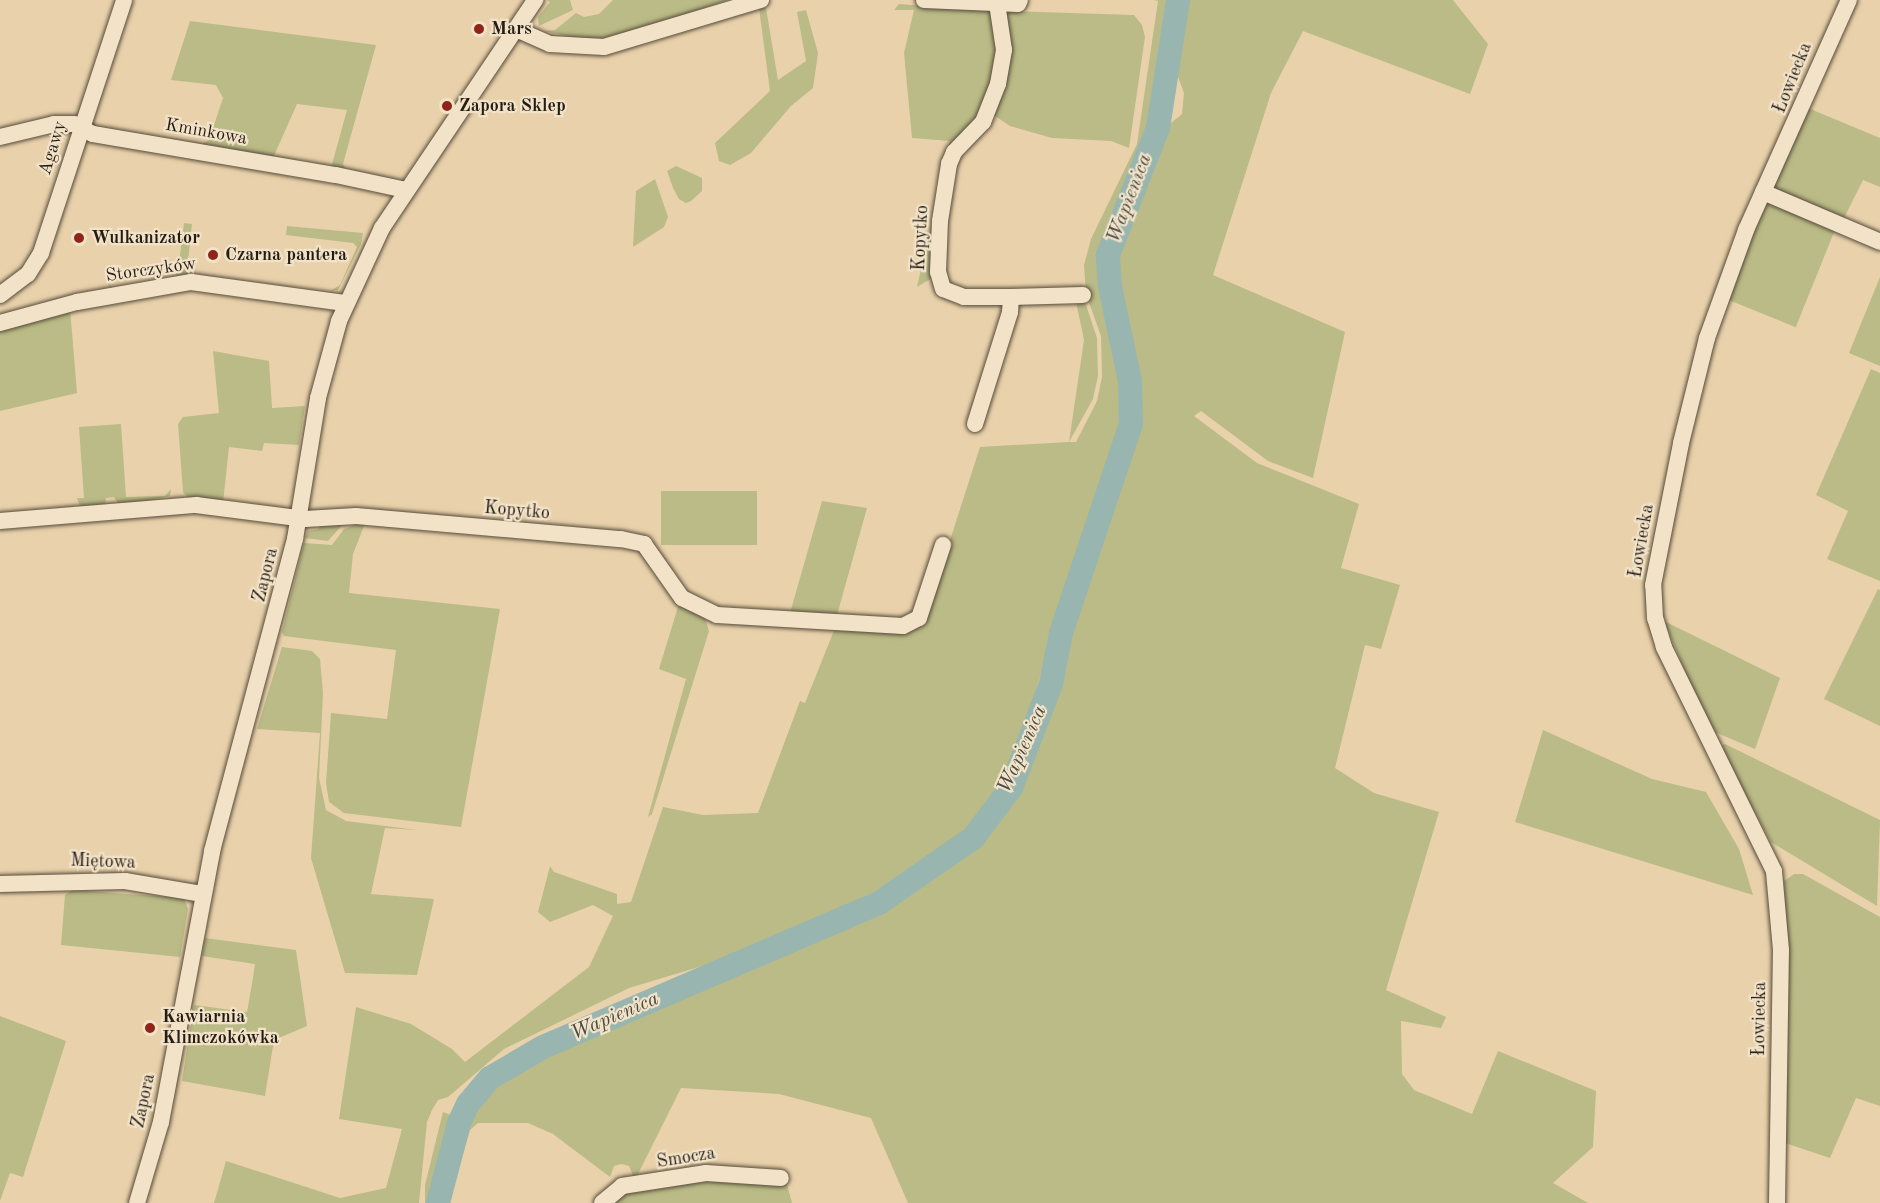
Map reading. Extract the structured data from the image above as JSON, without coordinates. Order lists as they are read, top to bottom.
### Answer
{
  "streets": {
    "street": [
      "Łowiecka",
      "Kminkowa",
      "Agawy",
      "Kopytko",
      "Storczyków",
      "Zapora",
      "Miętowa",
      "Smocza"
    ]
  },
  "crossings": [
    ["Kminkowa", "Agawy"],
    ["Kminkowa", "Zapora"],
    ["Kopytko", "Zapora"],
    ["Storczyków", "Zapora"],
    ["Zapora", "Miętowa"]
  ],
  "water": ["Wapienica"],
  "places": [
    "Mars",
    "Zapora Sklep",
    "Wulkanizator",
    "Czarna pantera",
    "Kawiarnia Klimczokówka"
  ]
}
